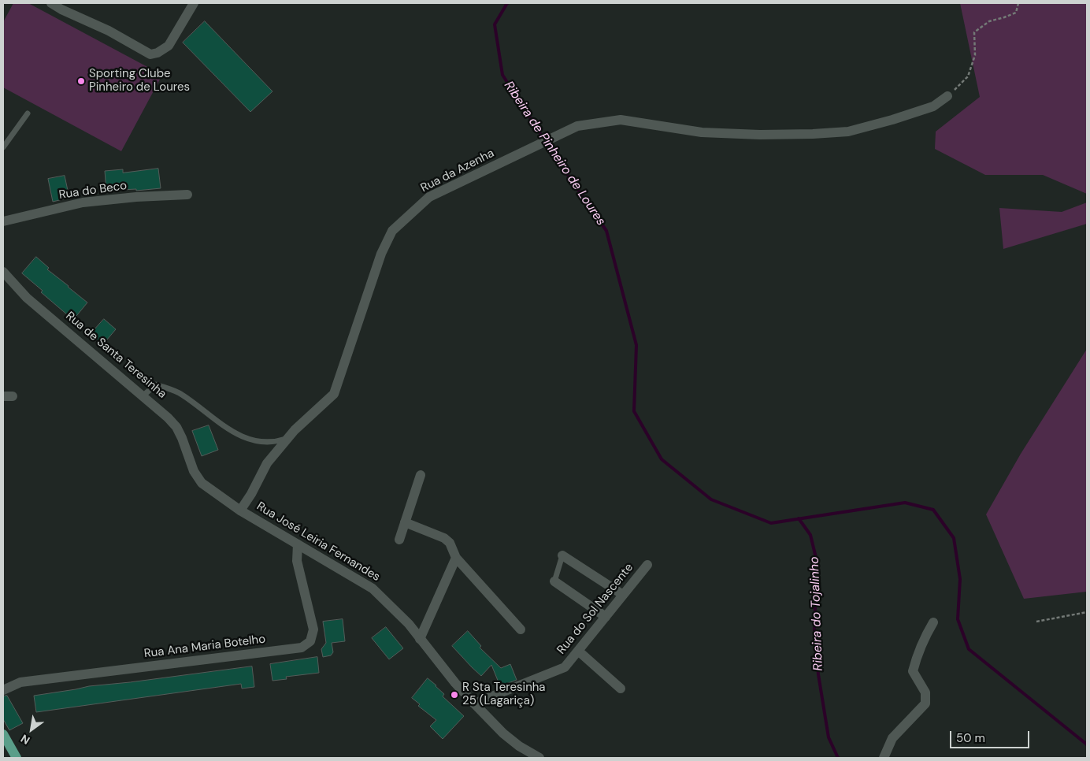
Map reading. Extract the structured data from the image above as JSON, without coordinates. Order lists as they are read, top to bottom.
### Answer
{
  "streets": {
    "street": [
      "Rua da Azenha",
      "Rua do Beco",
      "Rua de Santa Teresinha",
      "Rua José Leiria Fernandes",
      "Rua do Sol Nascente",
      "Rua Ana Maria Botelho"
    ]
  },
  "crossings": [
    ["Rua da Azenha", "Rua José Leiria Fernandes"],
    ["Rua de Santa Teresinha", "Rua José Leiria Fernandes"],
    ["Rua José Leiria Fernandes", "Rua do Sol Nascente"],
    ["Rua José Leiria Fernandes", "Rua Ana Maria Botelho"]
  ],
  "water": ["Ribeira de Pinheiro de Loures", "Ribeira do Tojalinho"],
  "places": ["Sporting Clube Pinheiro de Loures", "R Sta Teresinha 25 (Lagariça)"],
  "scale_bar": "50 m",
  "north": "bottom left"
}
